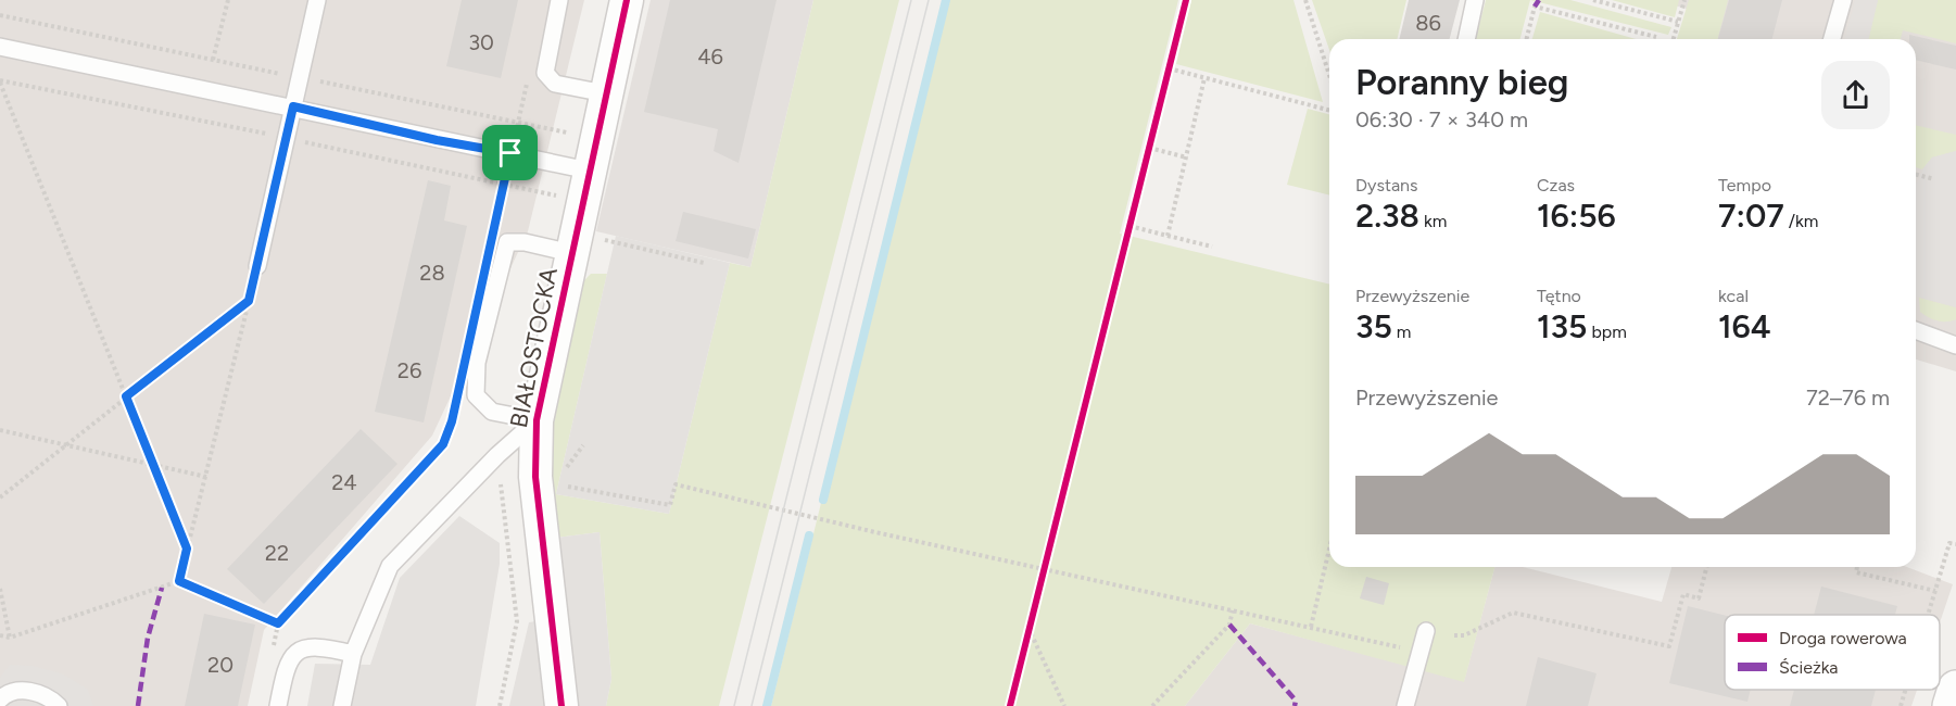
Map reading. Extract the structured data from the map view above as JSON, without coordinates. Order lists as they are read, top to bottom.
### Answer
{
  "streets": {
    "street": ["BIAŁOSTOCKA"]
  },
  "house_numbers": [
    "86",
    "30",
    "46",
    "28",
    "26",
    "24",
    "22",
    "20"
  ],
  "legend": ["Droga rowerowa", "Ścieżka"],
  "page": {
    "heading": ["Poranny bieg", "06:30 · 7 × 340 m"],
    "stats": [
      ["Dystans", "2.38 km"],
      ["Czas", "16:56"],
      ["Tempo", "7:07 /km"],
      ["Przewyższenie", "35 m"],
      ["Tętno", "135 bpm"],
      ["kcal", "164"]
    ],
    "chart": ["Przewyższenie", "72–76 m"]
  }
}
